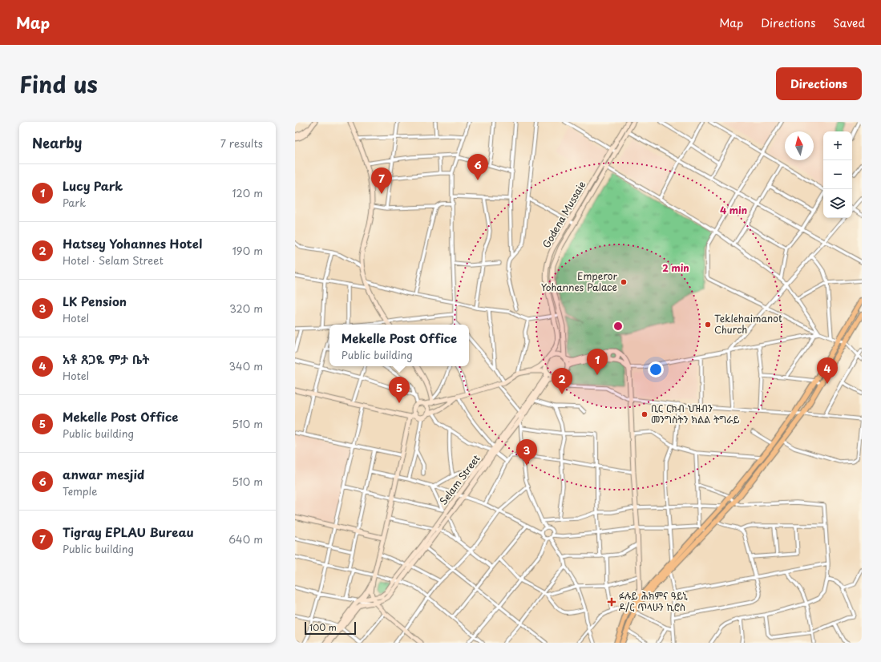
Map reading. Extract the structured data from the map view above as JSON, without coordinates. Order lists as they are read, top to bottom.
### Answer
{
  "streets": {
    "street": ["Godena Mussaie", "Selam Street"]
  },
  "places": {
    "other": ["Emperor Yohannes Palace", "Teklehaimanot Church", "ቢር ርክብ ህዝብን መንግስትን ክልል ትግራይ"],
    "health": ["ፉሉይ ሕክምና ዓይኒ ዶ/ር ጥላሁን ኪሮስ"]
  },
  "scale_bar": "100 m",
  "north": "top",
  "page": {
    "header": "Map",
    "nav": ["Map", "Directions", "Saved"],
    "title": "Find us",
    "buttons": "Directions",
    "heading": ["Nearby", "7 results"],
    "map_buttons": ["+", "−"],
    "pins": [
      "6",
      "7",
      "1",
      "4",
      "2",
      "5",
      "3"
    ],
    "list": [
      {
        "mark": "1",
        "name": "Lucy Park",
        "note": "Park",
        "value": "120 m"
      },
      {
        "mark": "2",
        "name": "Hatsey Yohannes Hotel",
        "note": "Hotel · Selam Street",
        "value": "190 m"
      },
      {
        "mark": "3",
        "name": "LK Pension",
        "note": "Hotel",
        "value": "320 m"
      },
      {
        "mark": "4",
        "name": "አቶ ጸጋዬ ምታ ቤት",
        "note": "Hotel",
        "value": "340 m"
      },
      {
        "mark": "5",
        "name": "Mekelle Post Office",
        "note": "Public building",
        "value": "510 m"
      },
      {
        "mark": "6",
        "name": "anwar mesjid",
        "note": "Temple",
        "value": "510 m"
      },
      {
        "mark": "7",
        "name": "Tigray EPLAU Bureau",
        "note": "Public building",
        "value": "640 m"
      }
    ],
    "popup": ["Mekelle Post Office", "Public building"],
    "scale": "100 m"
  },
  "rings": ["4 min", "2 min"]
}
